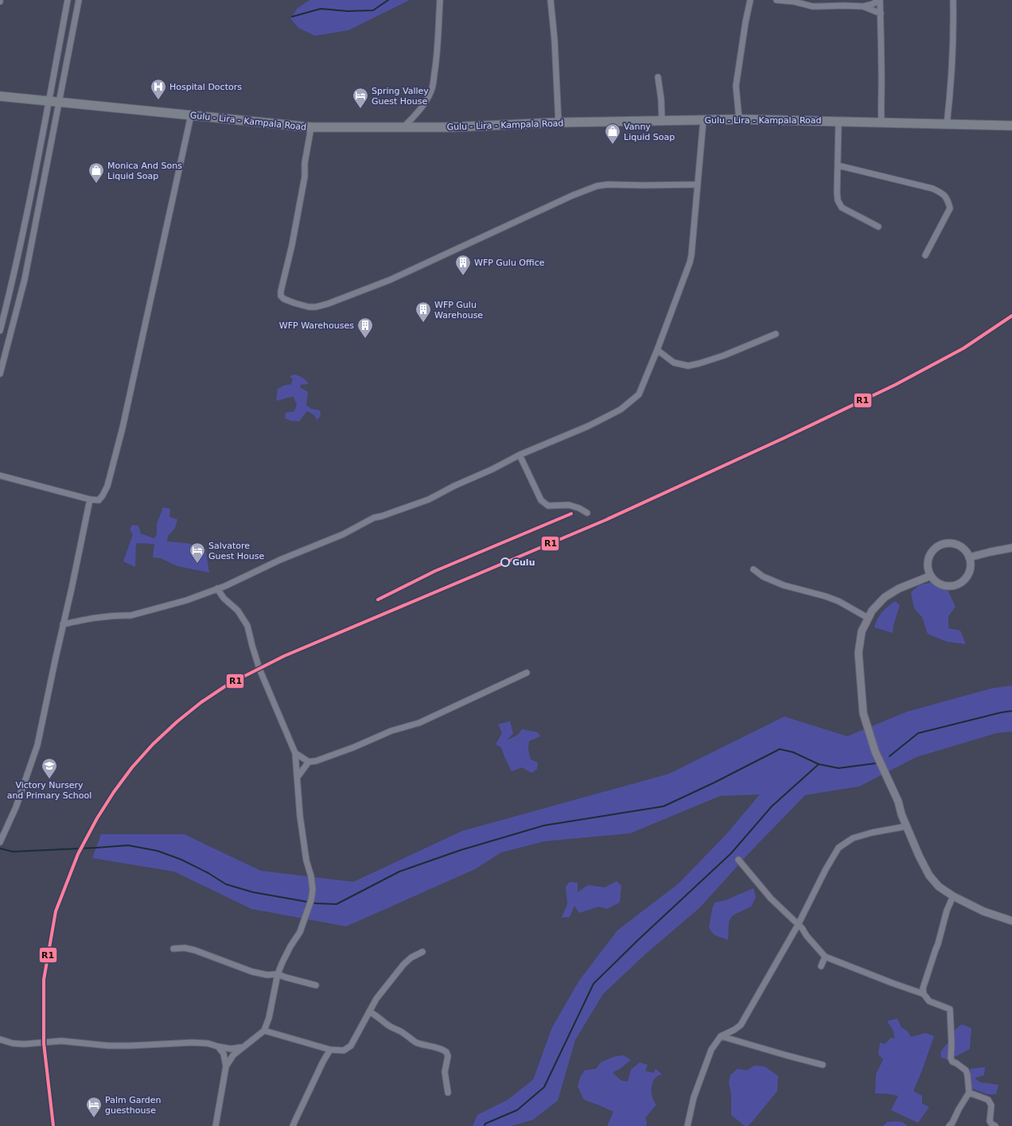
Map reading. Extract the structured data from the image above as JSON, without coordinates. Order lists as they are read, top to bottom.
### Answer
{
  "streets": {
    "main road": ["Gulu - Lira - Kampala Road"]
  },
  "places": {
    "hospital": ["Hospital Doctors"],
    "hotel": ["Spring Valley Guest House", "Salvatore Guest House", "Palm Garden guesthouse"],
    "shop": ["Vanny Liquid Soap", "Monica And Sons Liquid Soap"],
    "building": ["WFP Gulu Office", "WFP Gulu Warehouse", "WFP Warehouses"],
    "other": ["Gulu"],
    "school or university": ["Victory Nursery and Primary School"]
  },
  "lines": ["transit line R1"]
}
